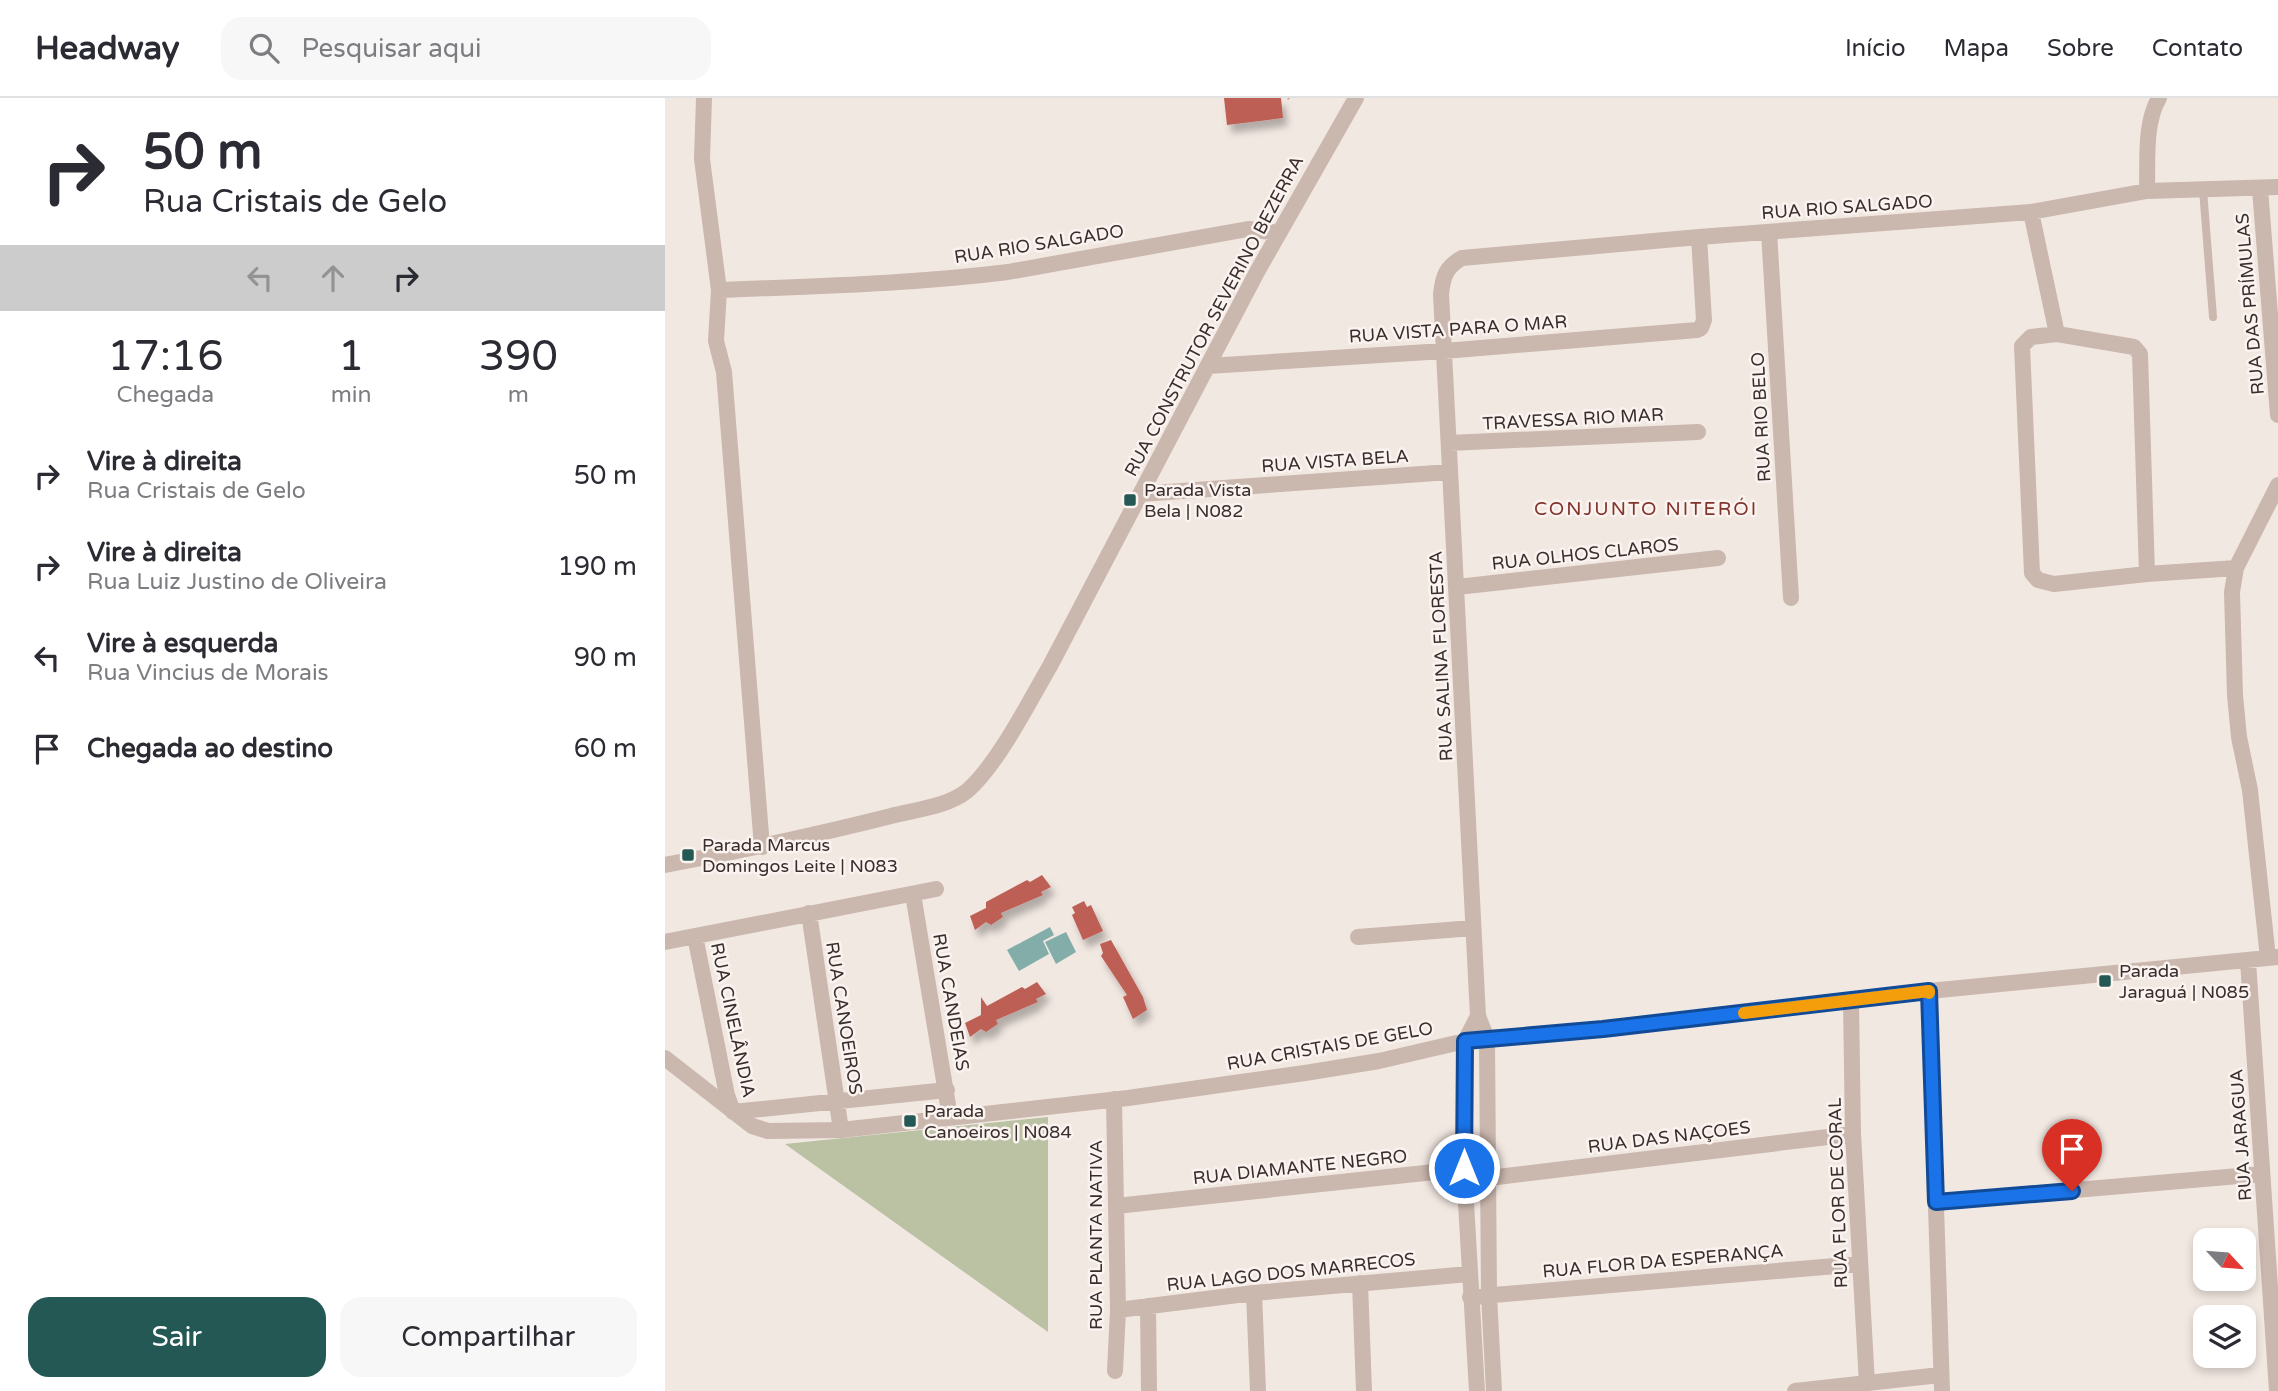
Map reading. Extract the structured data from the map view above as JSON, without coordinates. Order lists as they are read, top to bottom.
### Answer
{
  "streets": {
    "street": [
      "RUA RIO SALGADO",
      "RUA DAS PRÍMULAS",
      "RUA CONSTRUTOR SEVERINO BEZERRA",
      "RUA VISTA PARA O MAR",
      "RUA RIO BELO",
      "TRAVESSA RIO MAR",
      "RUA VISTA BELA",
      "RUA OLHOS CLAROS",
      "RUA SALINA FLORESTA",
      "RUA CANDEIAS",
      "RUA CANOEIROS",
      "RUA CINELÂNDIA",
      "RUA CRISTAIS DE GELO",
      "RUA JARAGUA",
      "RUA DAS NAÇOES",
      "RUA DIAMANTE NEGRO",
      "RUA FLOR DE CORAL",
      "RUA PLANTA NATIVA",
      "RUA FLOR DA ESPERANÇA",
      "RUA LAGO DOS MARRECOS"
    ]
  },
  "crossings": [
    ["RUA RIO SALGADO", "RUA DAS PRÍMULAS"],
    ["RUA RIO SALGADO", "RUA CONSTRUTOR SEVERINO BEZERRA"],
    ["RUA RIO SALGADO", "RUA VISTA PARA O MAR"],
    ["RUA RIO SALGADO", "RUA RIO BELO"],
    ["RUA RIO SALGADO", "RUA SALINA FLORESTA"],
    ["RUA CONSTRUTOR SEVERINO BEZERRA", "RUA VISTA PARA O MAR"],
    ["RUA CONSTRUTOR SEVERINO BEZERRA", "RUA VISTA BELA"],
    ["RUA VISTA PARA O MAR", "RUA SALINA FLORESTA"],
    ["TRAVESSA RIO MAR", "RUA SALINA FLORESTA"],
    ["RUA VISTA BELA", "RUA SALINA FLORESTA"],
    ["RUA OLHOS CLAROS", "RUA SALINA FLORESTA"],
    ["RUA CANDEIAS", "RUA CRISTAIS DE GELO"],
    ["RUA CANOEIROS", "RUA CRISTAIS DE GELO"],
    ["RUA CINELÂNDIA", "RUA CRISTAIS DE GELO"],
    ["RUA CRISTAIS DE GELO", "RUA JARAGUA"],
    ["RUA CRISTAIS DE GELO", "RUA FLOR DE CORAL"],
    ["RUA CRISTAIS DE GELO", "RUA PLANTA NATIVA"],
    ["RUA DAS NAÇOES", "RUA DIAMANTE NEGRO"],
    ["RUA DAS NAÇOES", "RUA FLOR DE CORAL"],
    ["RUA DIAMANTE NEGRO", "RUA PLANTA NATIVA"],
    ["RUA FLOR DE CORAL", "RUA FLOR DA ESPERANÇA"],
    ["RUA PLANTA NATIVA", "RUA LAGO DOS MARRECOS"]
  ],
  "districts": ["CONJUNTO NITERÓI"],
  "places": {
    "transit": [
      "Parada Vista Bela | N082",
      "Parada Marcus Domingos Leite | N083",
      "Parada Jaraguá | N085",
      "Parada Canoeiros | N084"
    ]
  },
  "north": "bottom right",
  "page": {
    "header": "Headway",
    "search": "Pesquisar aqui",
    "nav": [
      "Início",
      "Mapa",
      "Sobre",
      "Contato"
    ],
    "turn": ["50 m", "Rua Cristais de Gelo"],
    "eta": [
      "17:16",
      "Chegada",
      "1",
      "min",
      "390",
      "m"
    ],
    "list": [
      {
        "name": "Vire à direita",
        "note": "Rua Cristais de Gelo",
        "value": "50 m"
      },
      {
        "name": "Vire à direita",
        "note": "Rua Luiz Justino de Oliveira",
        "value": "190 m"
      },
      {
        "name": "Vire à esquerda",
        "note": "Rua Vincius de Morais",
        "value": "90 m"
      },
      {
        "name": "Chegada ao destino",
        "value": "60 m"
      }
    ],
    "buttons": ["Sair", "Compartilhar"]
  }
}
